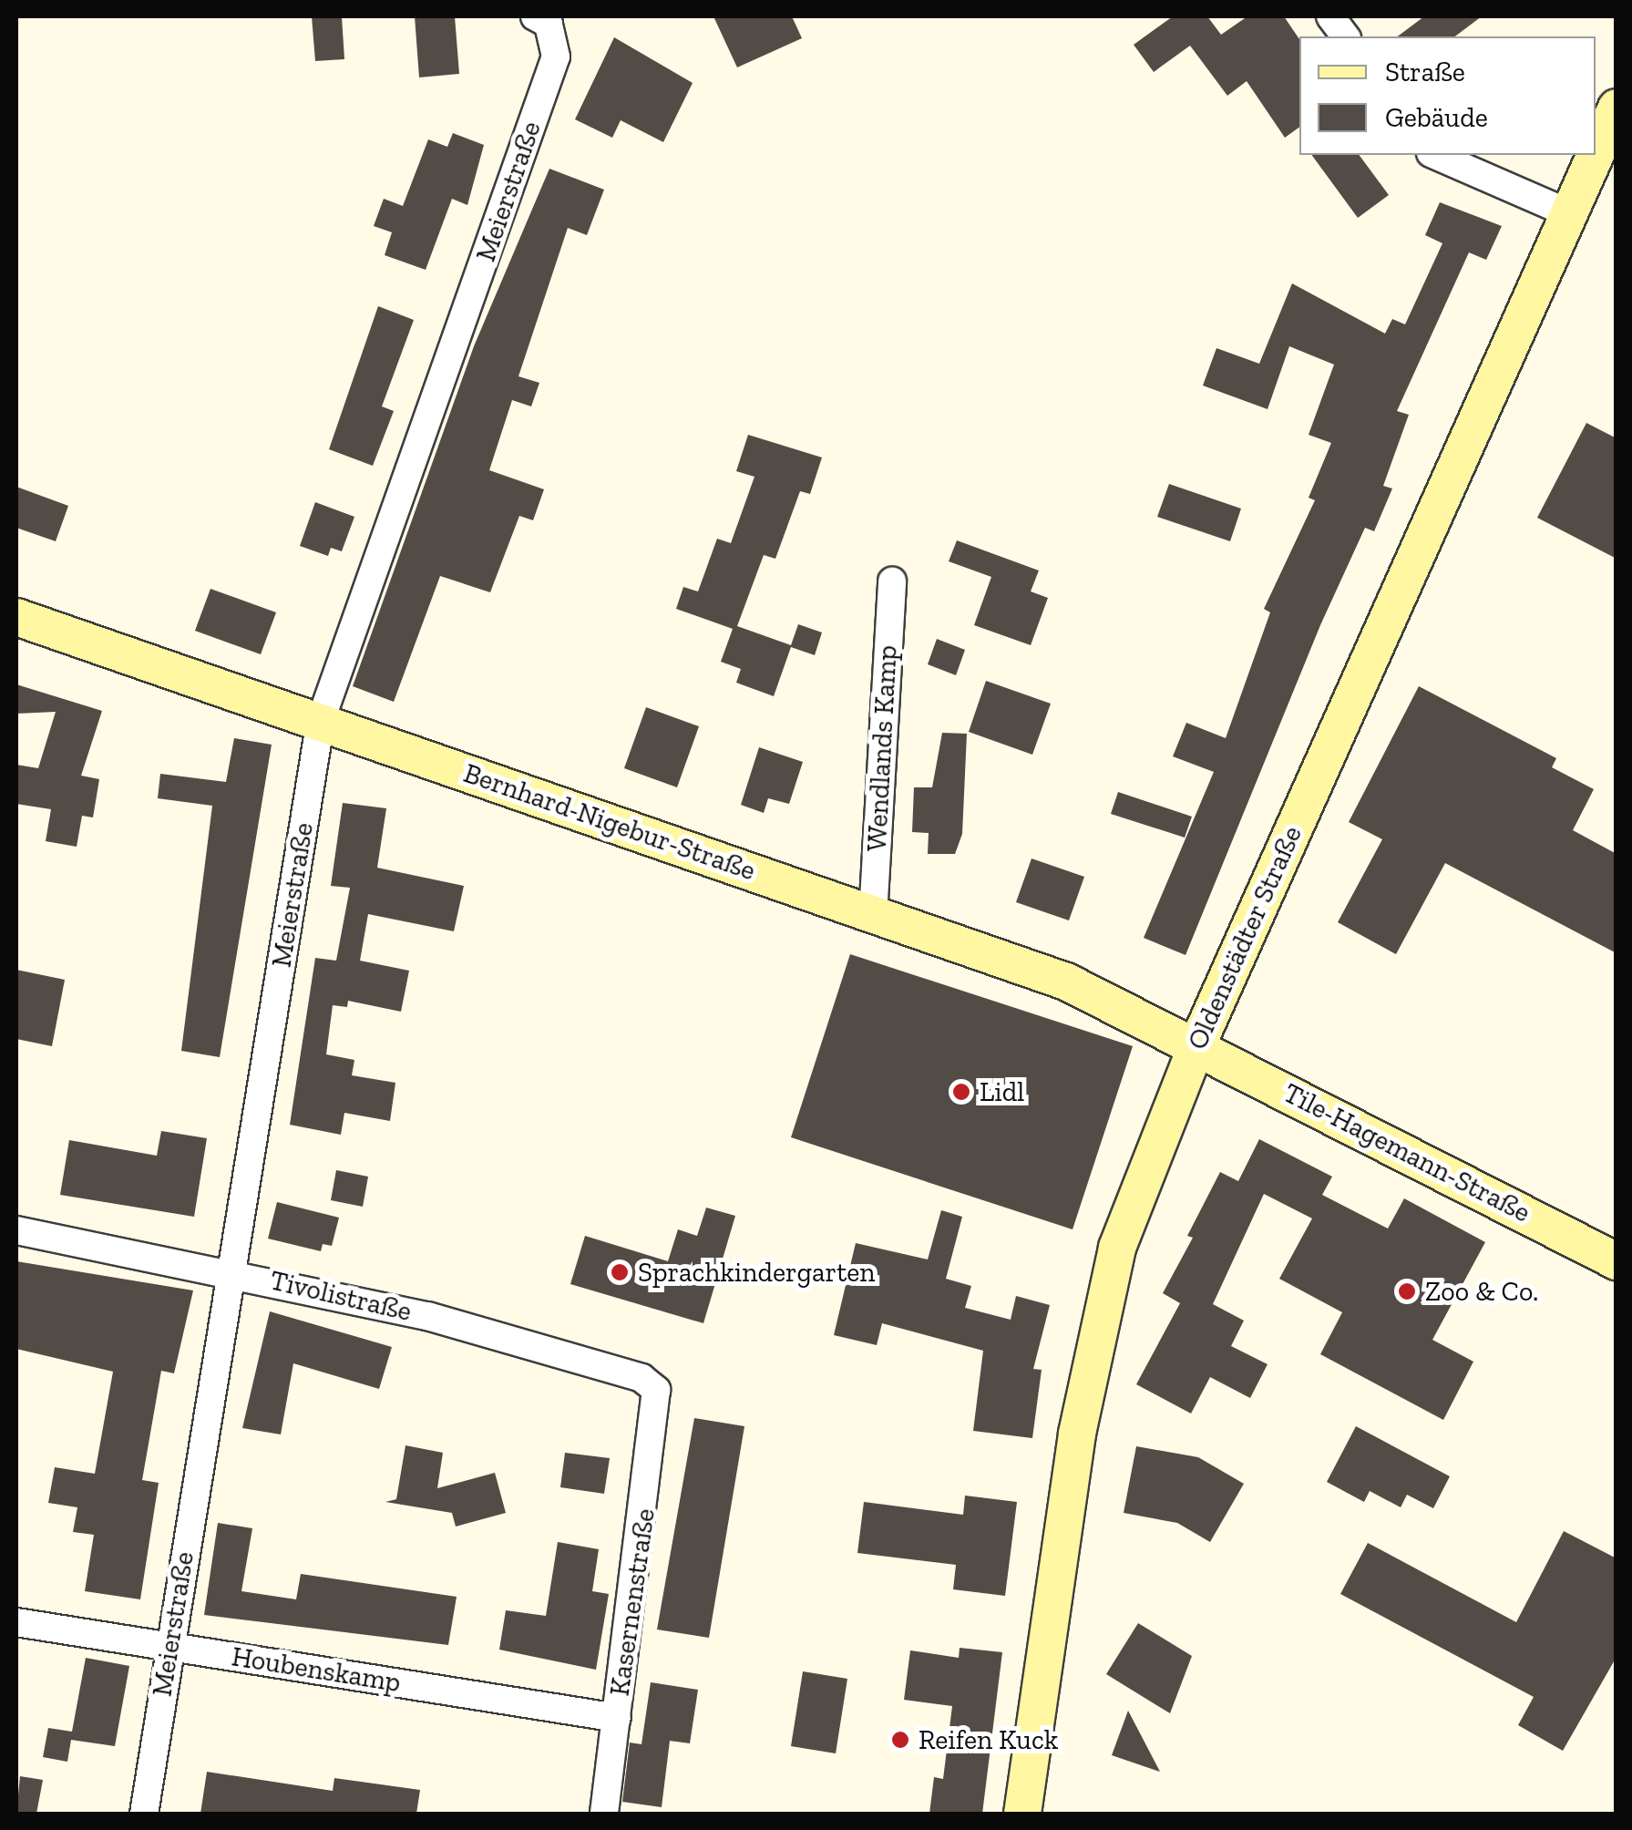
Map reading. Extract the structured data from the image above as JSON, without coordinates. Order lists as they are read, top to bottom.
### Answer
{
  "streets": {
    "street": [
      "Meierstraße",
      "Wendlands Kamp",
      "Bernhard-Nigebur-Straße",
      "Oldenstädter Straße",
      "Tile-Hagemann-Straße",
      "Tivolistraße",
      "Kasernenstraße",
      "Houbenskamp"
    ]
  },
  "crossings": [
    ["Meierstraße", "Bernhard-Nigebur-Straße"],
    ["Meierstraße", "Tivolistraße"],
    ["Meierstraße", "Houbenskamp"],
    ["Wendlands Kamp", "Bernhard-Nigebur-Straße"],
    ["Bernhard-Nigebur-Straße", "Oldenstädter Straße"],
    ["Bernhard-Nigebur-Straße", "Tile-Hagemann-Straße"],
    ["Oldenstädter Straße", "Tile-Hagemann-Straße"],
    ["Tivolistraße", "Kasernenstraße"],
    ["Kasernenstraße", "Houbenskamp"]
  ],
  "places": [
    "Lidl",
    "Sprachkindergarten",
    "Zoo & Co.",
    "Reifen Kuck"
  ],
  "legend": ["Straße", "Gebäude"]
}
